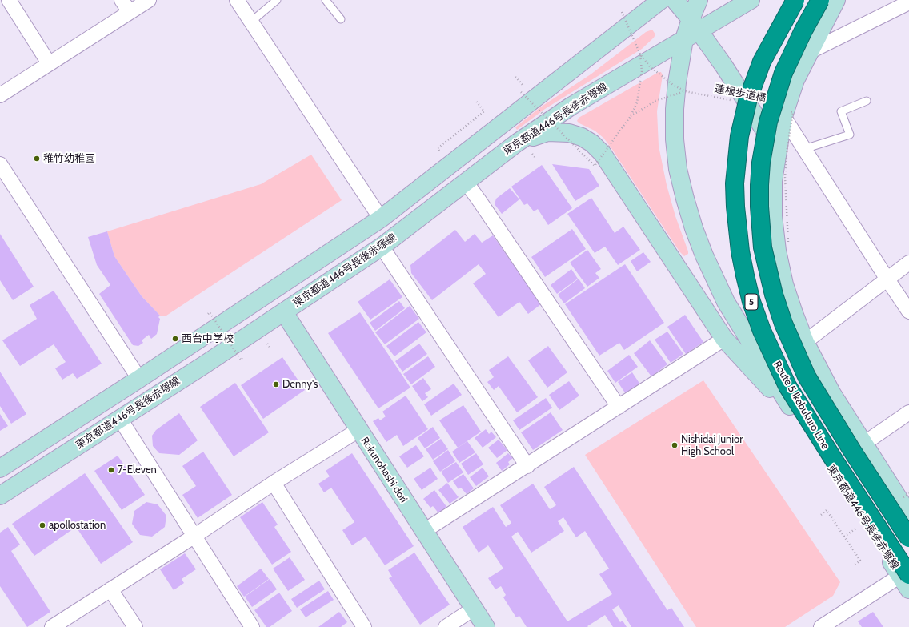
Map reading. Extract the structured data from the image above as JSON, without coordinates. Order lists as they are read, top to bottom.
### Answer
{
  "streets": {
    "highway": ["5", "Route 5 Ikebukuro Line"],
    "main road": ["東京都道446号長後赤塚線", "Rokunohashi dori"],
    "path": ["蓮根歩道橋"]
  },
  "crossings": [
    ["東京都道446号長後赤塚線", "Route 5 Ikebukuro Line"],
    ["東京都道446号長後赤塚線", "Rokunohashi dori"]
  ],
  "places": [
    "稚竹幼稚園",
    "西台中学校",
    "Denny's",
    "Nishidai Junior High School",
    "7-Eleven",
    "apollostation"
  ]
}
